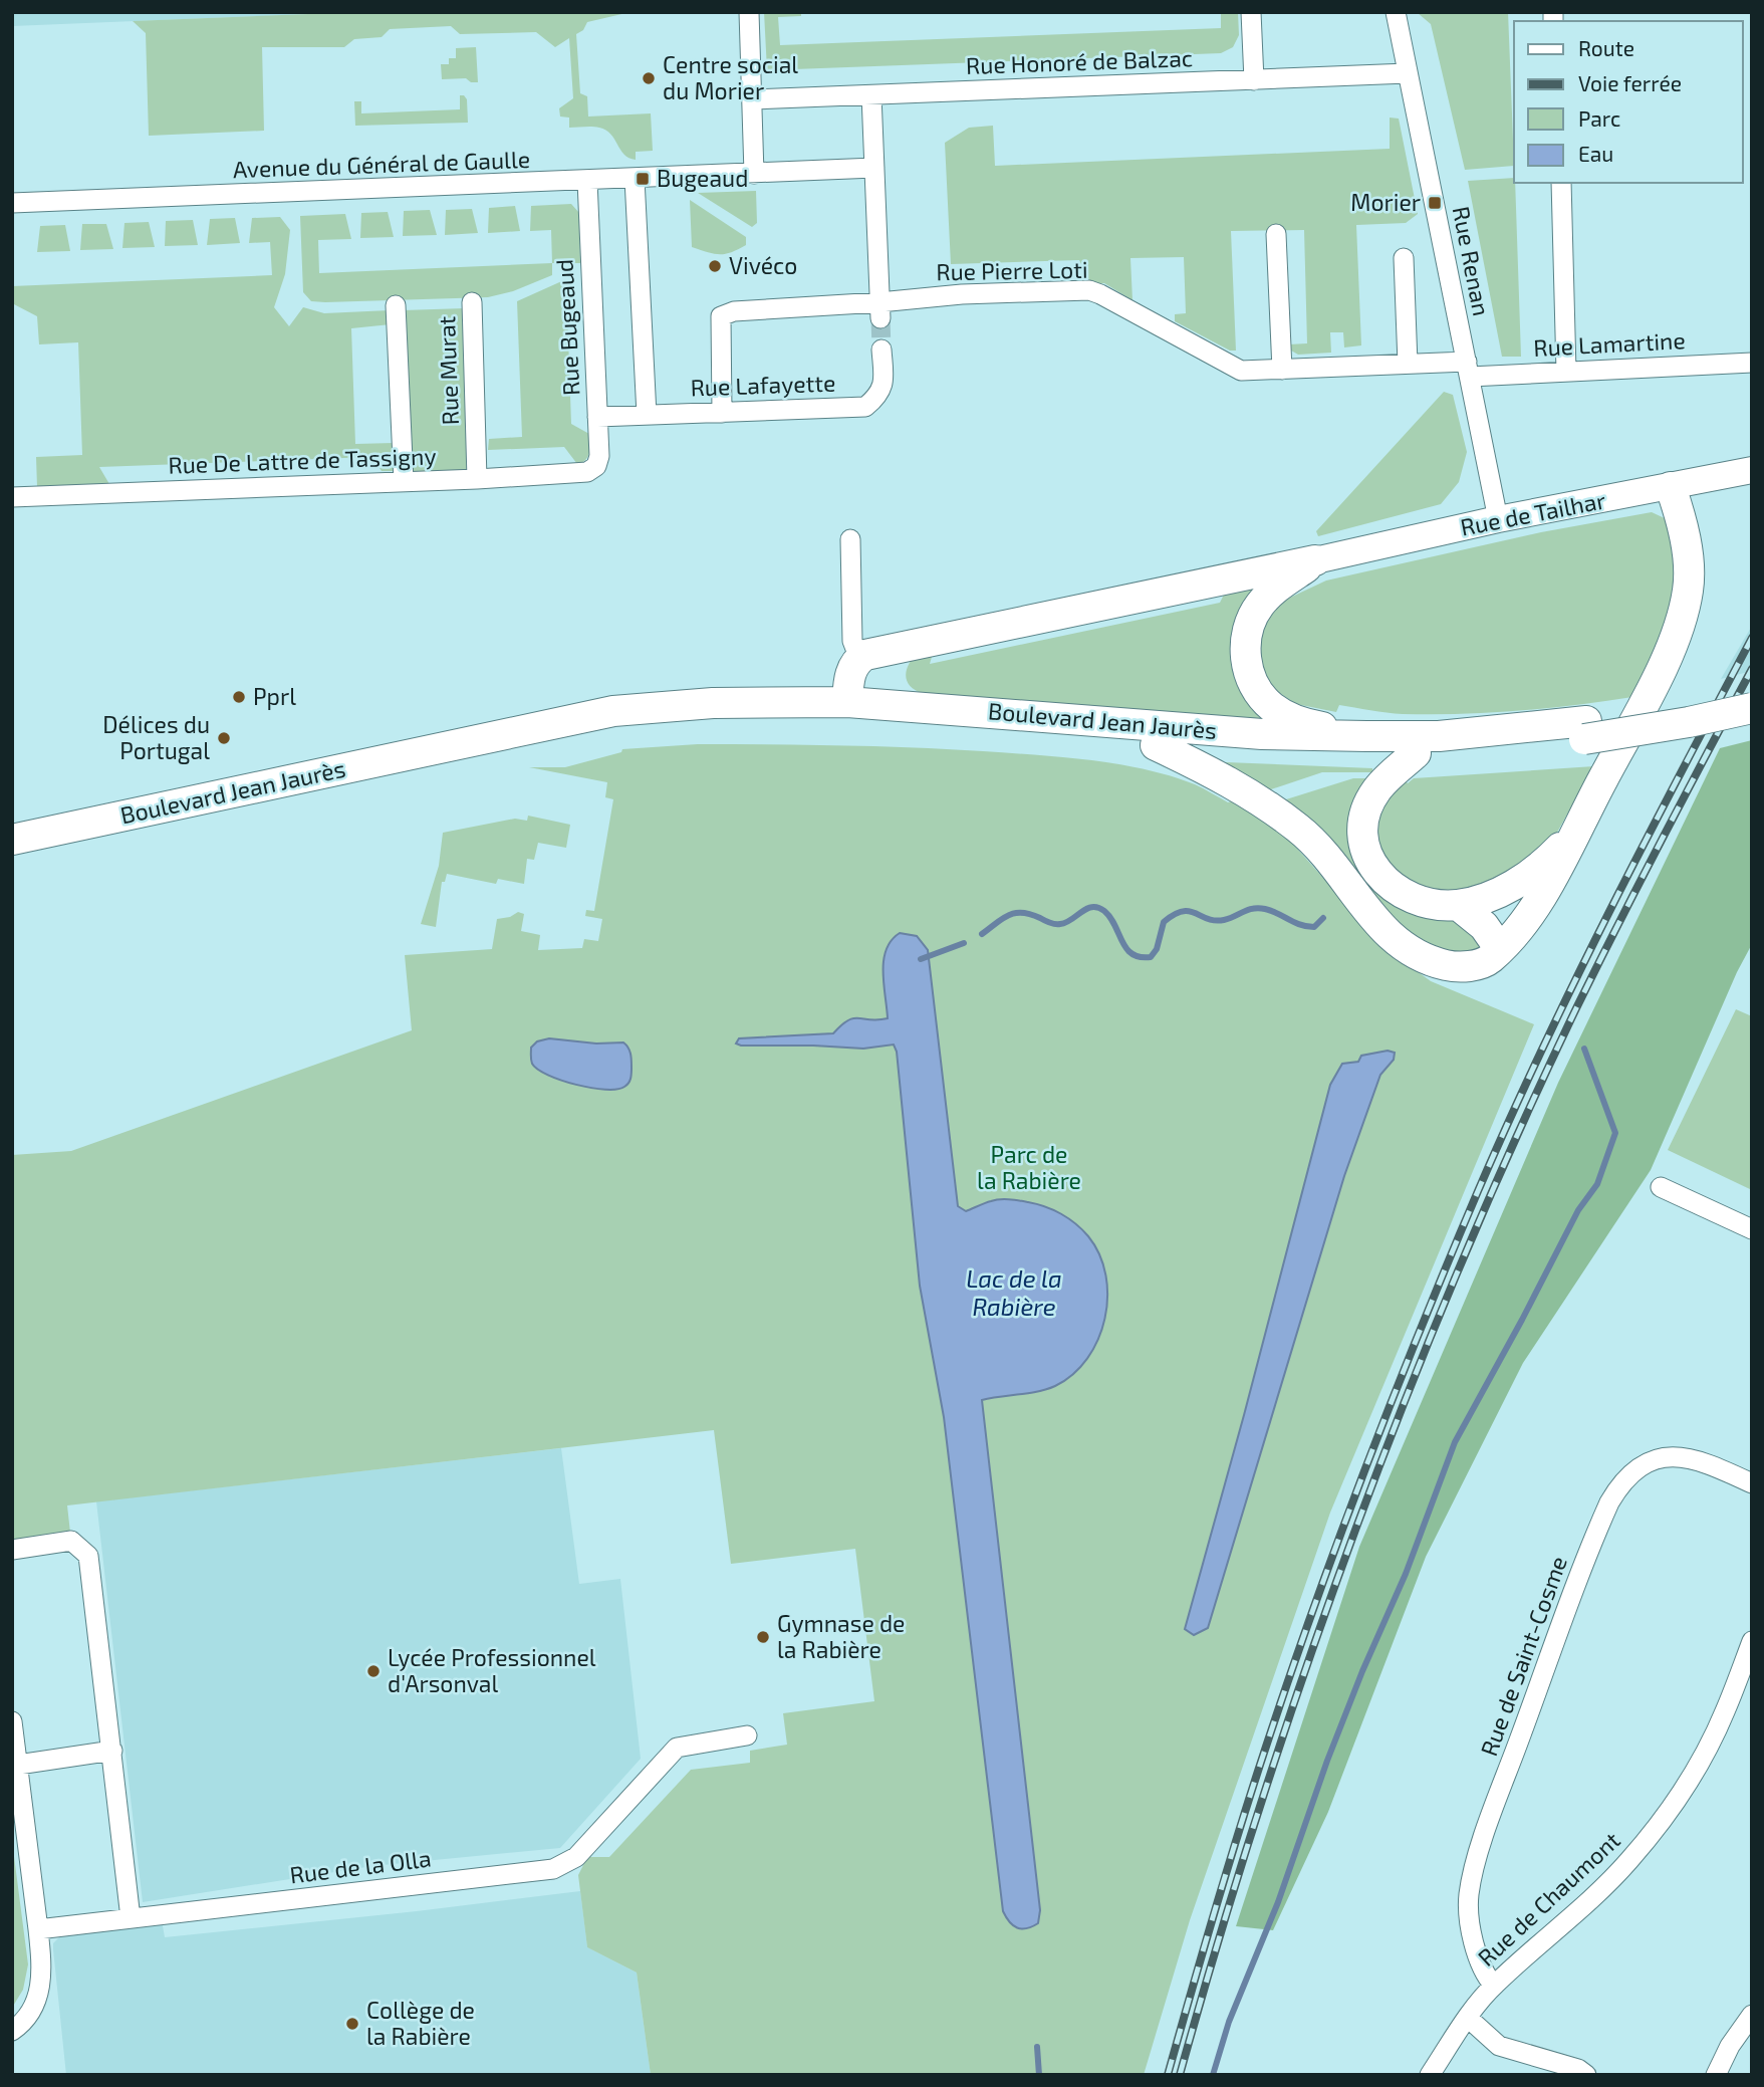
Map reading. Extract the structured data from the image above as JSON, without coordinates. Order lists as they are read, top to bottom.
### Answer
{
  "streets": {
    "main road": ["Boulevard Jean Jaurès"],
    "street": [
      "Rue Honoré de Balzac",
      "Avenue du Général de Gaulle",
      "Rue Renan",
      "Rue Pierre Loti",
      "Rue Bugeaud",
      "Rue Lamartine",
      "Rue Murat",
      "Rue Lafayette",
      "Rue De Lattre de Tassigny",
      "Rue de Tailhar",
      "Rue de Saint-Cosme",
      "Rue de la Olla",
      "Rue de Chaumont"
    ]
  },
  "crossings": [
    ["Rue Honoré de Balzac", "Rue Renan"],
    ["Avenue du Général de Gaulle", "Rue Bugeaud"],
    ["Rue Renan", "Rue Pierre Loti"],
    ["Rue Renan", "Rue Lamartine"],
    ["Rue Renan", "Rue de Tailhar"],
    ["Rue Pierre Loti", "Rue Lamartine"],
    ["Rue Pierre Loti", "Rue Lafayette"],
    ["Rue Bugeaud", "Rue Lafayette"],
    ["Rue Bugeaud", "Rue De Lattre de Tassigny"],
    ["Rue Murat", "Rue De Lattre de Tassigny"],
    ["Rue de Saint-Cosme", "Rue de Chaumont"]
  ],
  "water": ["Lac de la Rabière"],
  "parks": ["Parc de la Rabière"],
  "places": {
    "other": [
      "Centre social du Morier",
      "Vivéco",
      "Pprl",
      "Délices du Portugal",
      "Gymnase de la Rabière",
      "Lycée Professionnel d'Arsonval",
      "Collège de la Rabière"
    ],
    "transit": ["Bugeaud", "Morier"]
  },
  "legend": [
    "Route",
    "Voie ferrée",
    "Parc",
    "Eau"
  ]
}
